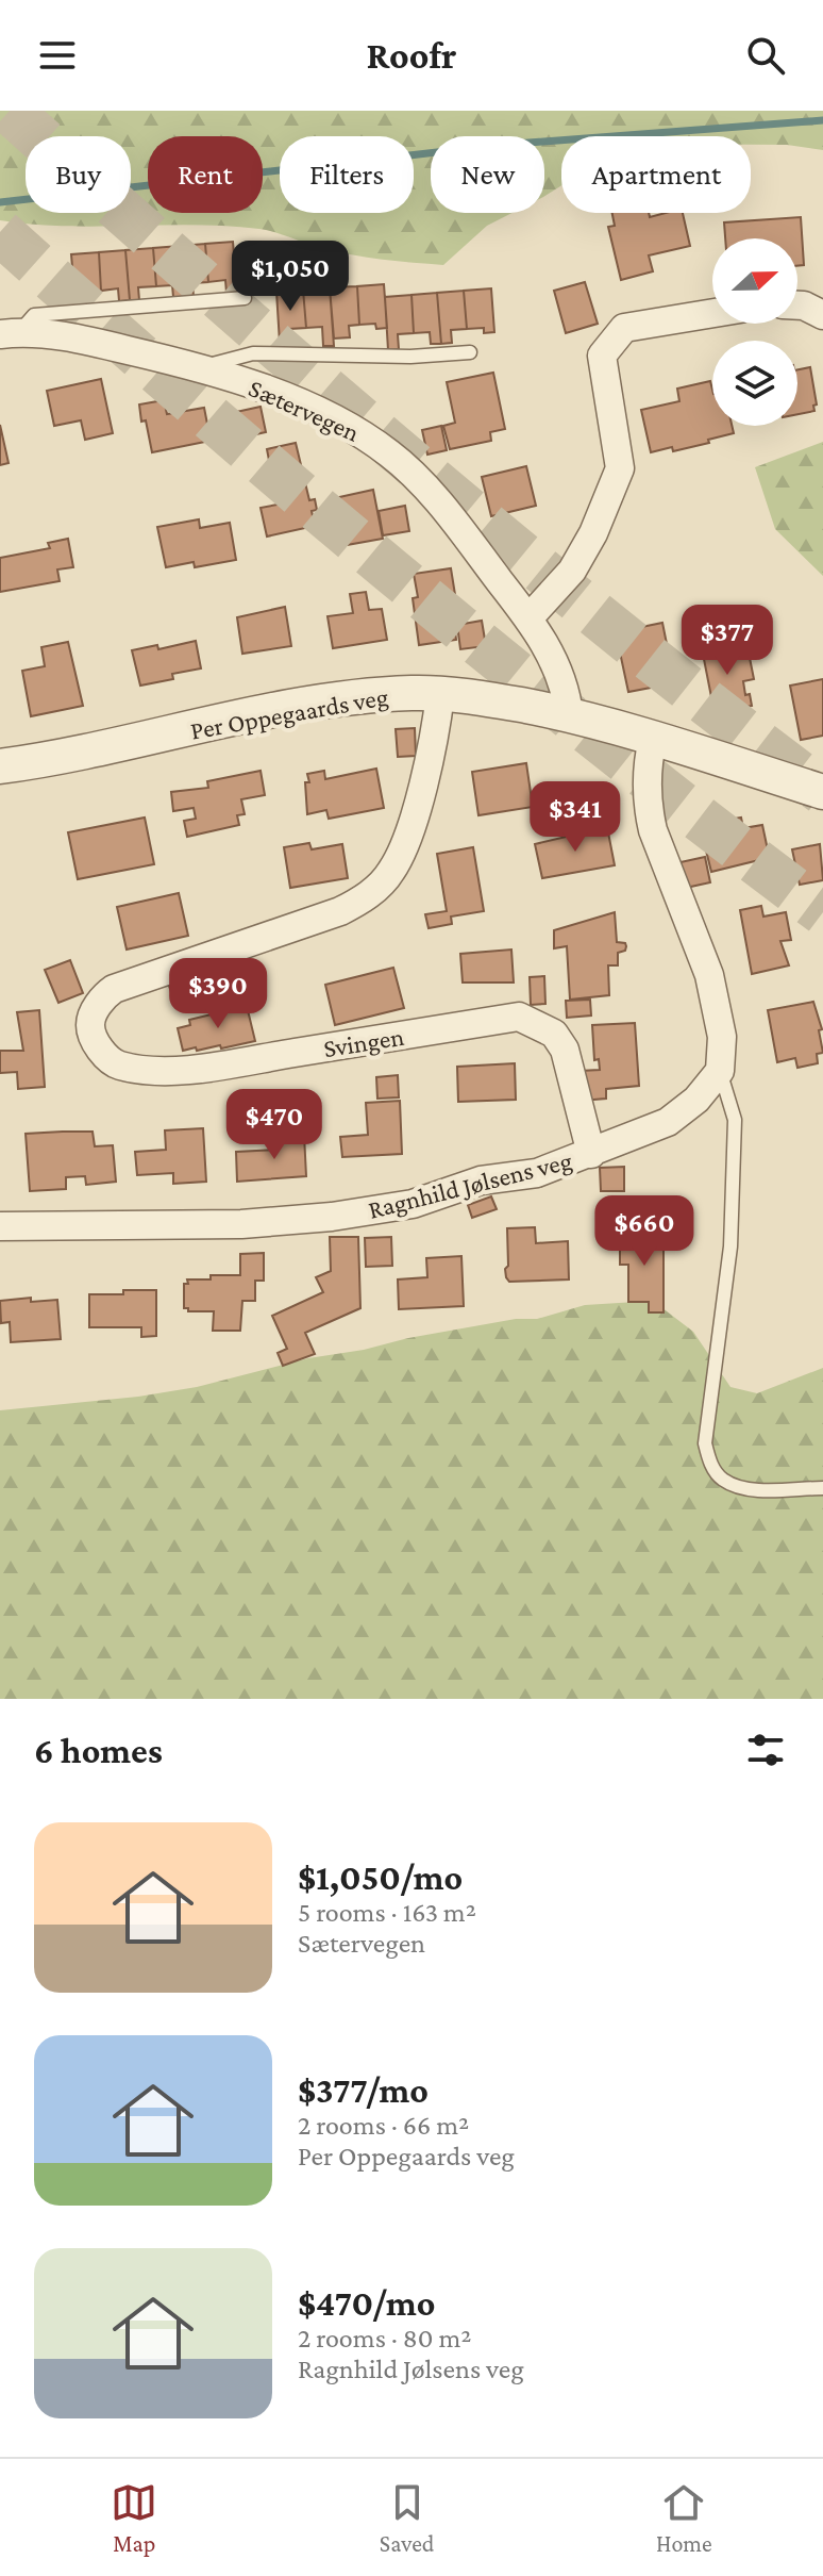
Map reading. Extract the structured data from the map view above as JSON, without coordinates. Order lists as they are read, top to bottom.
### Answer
{
  "streets": {
    "street": [
      "Sætervegen",
      "Per Oppegaards veg",
      "Svingen",
      "Ragnhild Jølsens veg"
    ]
  },
  "crossings": [
    ["Sætervegen", "Per Oppegaards veg"],
    ["Per Oppegaards veg", "Svingen"],
    ["Svingen", "Ragnhild Jølsens veg"]
  ],
  "north": "right",
  "page": {
    "header": "Roofr",
    "chip": [
      "Buy",
      "Rent",
      "Filters",
      "New",
      "Apartment"
    ],
    "price": [
      "$1,050",
      "$377",
      "$341",
      "$390",
      "$470",
      "$660"
    ],
    "heading": "6 homes",
    "list": [
      {
        "name": "$1,050/mo",
        "note": "5 rooms · 163 m² · Sætervegen"
      },
      {
        "name": "$377/mo",
        "note": "2 rooms · 66 m² · Per Oppegaards veg"
      },
      {
        "name": "$470/mo",
        "note": "2 rooms · 80 m² · Ragnhild Jølsens veg"
      }
    ],
    "tabs": ["Map", "Saved", "Home"]
  }
}
